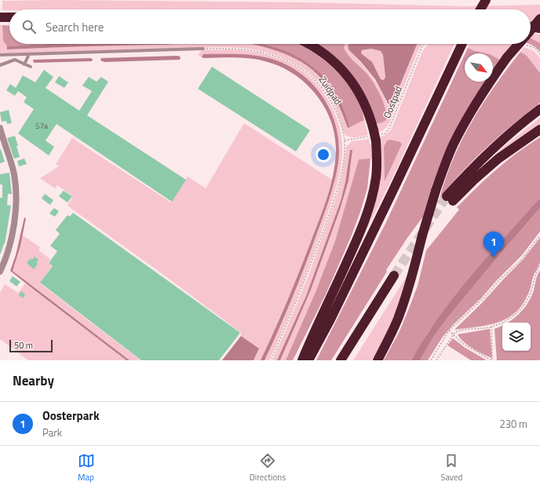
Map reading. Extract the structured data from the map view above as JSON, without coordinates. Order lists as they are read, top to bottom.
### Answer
{
  "streets": {
    "path": ["Zuidpad", "Oostpad"]
  },
  "house_numbers": ["57a"],
  "scale_bar": "50 m",
  "north": "bottom right",
  "page": {
    "search": "Search here",
    "pins": "1",
    "scale": "50 m",
    "heading": "Nearby",
    "list": [
      {
        "mark": "1",
        "name": "Oosterpark",
        "note": "Park",
        "value": "230 m"
      }
    ],
    "nav": ["Map", "Directions", "Saved"]
  }
}
